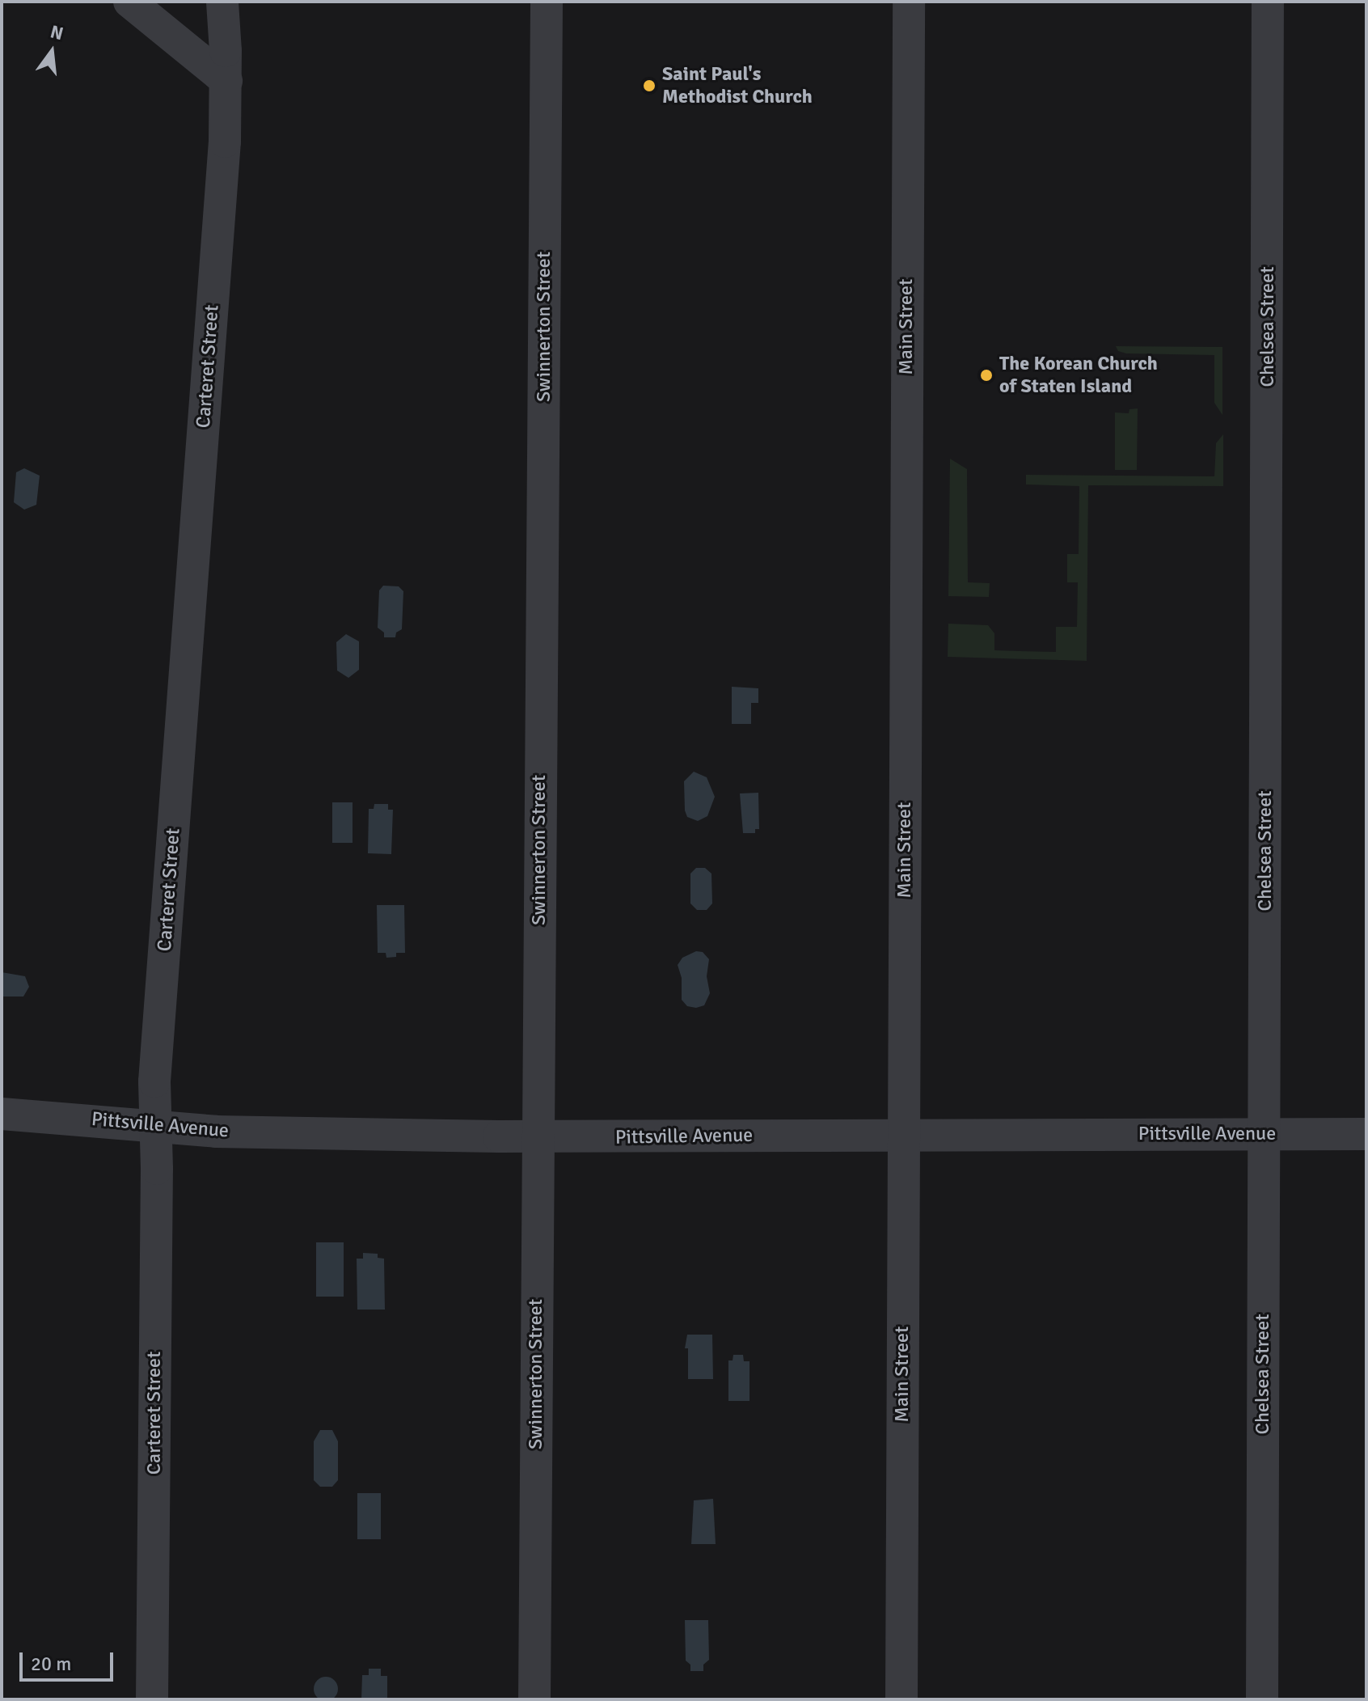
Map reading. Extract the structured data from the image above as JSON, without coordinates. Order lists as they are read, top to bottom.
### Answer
{
  "streets": {
    "street": [
      "Swinnerton Street",
      "Main Street",
      "Chelsea Street",
      "Carteret Street",
      "Pittsville Avenue"
    ]
  },
  "crossings": [
    ["Swinnerton Street", "Pittsville Avenue"],
    ["Main Street", "Pittsville Avenue"],
    ["Chelsea Street", "Pittsville Avenue"],
    ["Carteret Street", "Pittsville Avenue"]
  ],
  "places": ["Saint Paul's Methodist Church", "The Korean Church of Staten Island"],
  "scale_bar": "20 m",
  "north": "top"
}
